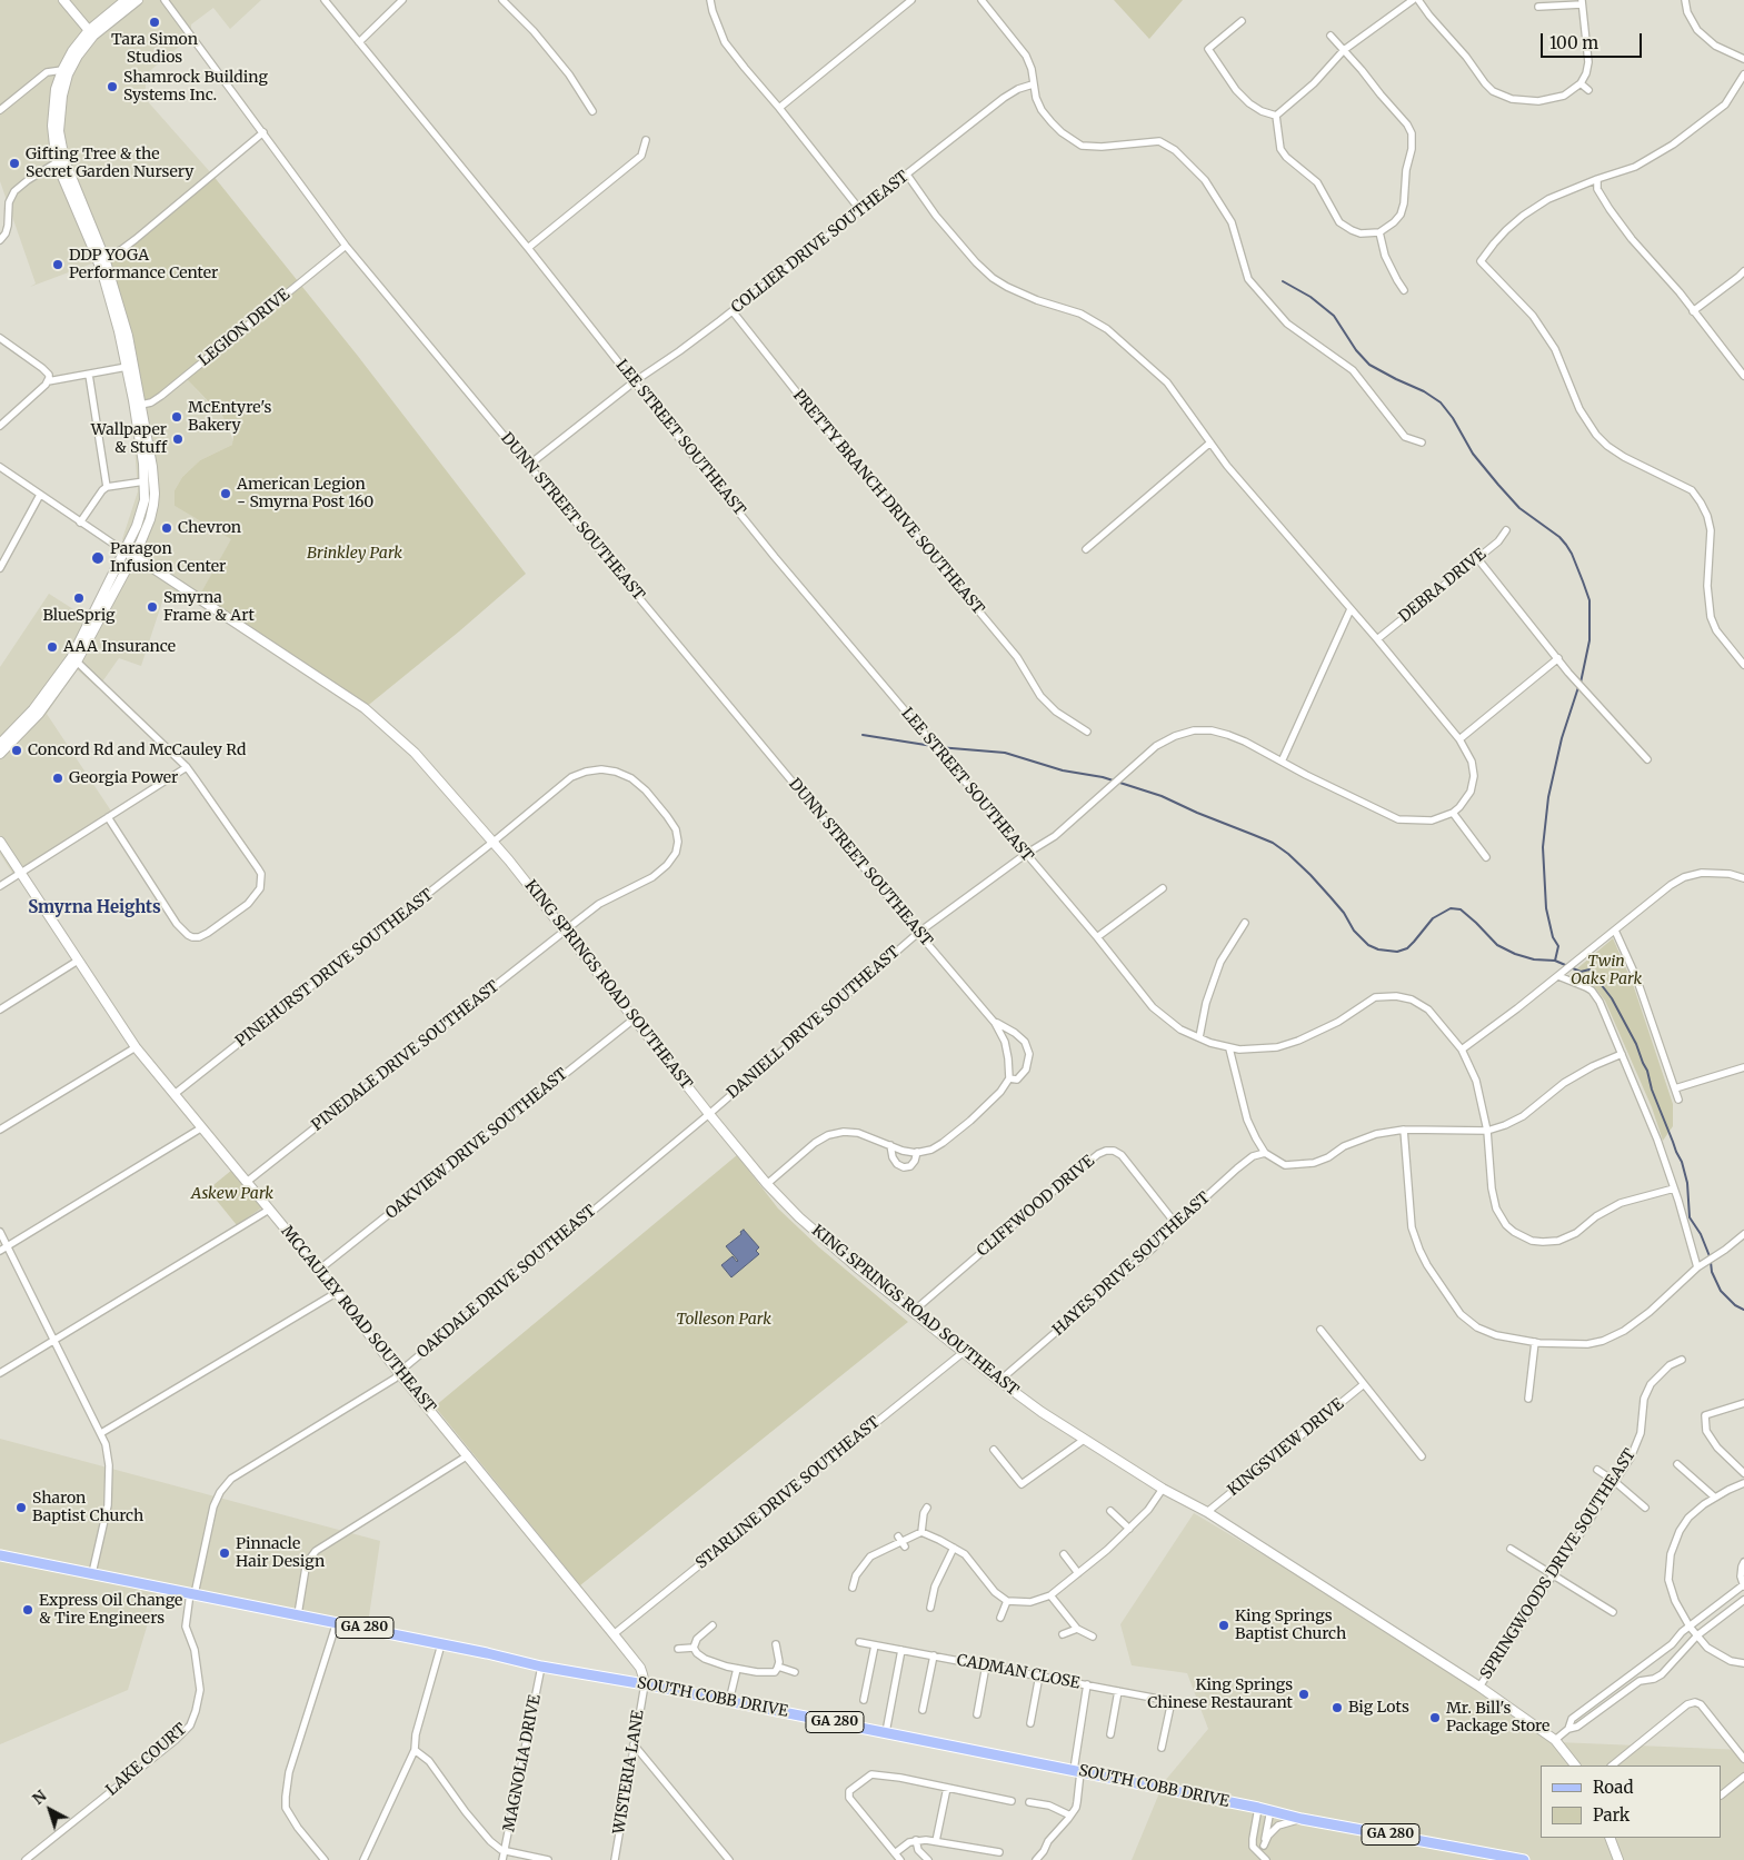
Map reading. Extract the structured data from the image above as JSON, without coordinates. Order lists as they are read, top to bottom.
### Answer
{
  "streets": {
    "main road": ["GA 280", "SOUTH COBB DRIVE"],
    "street": [
      "COLLIER DRIVE SOUTHEAST",
      "LEGION DRIVE",
      "LEE STREET SOUTHEAST",
      "PRETTY BRANCH DRIVE SOUTHEAST",
      "DUNN STREET SOUTHEAST",
      "DEBRA DRIVE",
      "PINEHURST DRIVE SOUTHEAST",
      "KING SPRINGS ROAD SOUTHEAST",
      "DANIELL DRIVE SOUTHEAST",
      "PINEDALE DRIVE SOUTHEAST",
      "OAKVIEW DRIVE SOUTHEAST",
      "CLIFFWOOD DRIVE",
      "HAYES DRIVE SOUTHEAST",
      "OAKDALE DRIVE SOUTHEAST",
      "MCCAULEY ROAD SOUTHEAST",
      "KINGSVIEW DRIVE",
      "STARLINE DRIVE SOUTHEAST",
      "SPRINGWOODS DRIVE SOUTHEAST",
      "CADMAN CLOSE",
      "LAKE COURT",
      "MAGNOLIA DRIVE",
      "WISTERIA LANE"
    ]
  },
  "crossings": [
    ["COLLIER DRIVE SOUTHEAST", "LEE STREET SOUTHEAST"],
    ["COLLIER DRIVE SOUTHEAST", "PRETTY BRANCH DRIVE SOUTHEAST"],
    ["COLLIER DRIVE SOUTHEAST", "DUNN STREET SOUTHEAST"],
    ["LEGION DRIVE", "DUNN STREET SOUTHEAST"],
    ["LEE STREET SOUTHEAST", "DANIELL DRIVE SOUTHEAST"],
    ["DUNN STREET SOUTHEAST", "DANIELL DRIVE SOUTHEAST"],
    ["PINEHURST DRIVE SOUTHEAST", "KING SPRINGS ROAD SOUTHEAST"],
    ["PINEHURST DRIVE SOUTHEAST", "PINEDALE DRIVE SOUTHEAST"],
    ["PINEHURST DRIVE SOUTHEAST", "MCCAULEY ROAD SOUTHEAST"],
    ["KING SPRINGS ROAD SOUTHEAST", "DANIELL DRIVE SOUTHEAST"],
    ["KING SPRINGS ROAD SOUTHEAST", "PINEDALE DRIVE SOUTHEAST"],
    ["KING SPRINGS ROAD SOUTHEAST", "OAKVIEW DRIVE SOUTHEAST"],
    ["KING SPRINGS ROAD SOUTHEAST", "CLIFFWOOD DRIVE"],
    ["KING SPRINGS ROAD SOUTHEAST", "HAYES DRIVE SOUTHEAST"],
    ["KING SPRINGS ROAD SOUTHEAST", "OAKDALE DRIVE SOUTHEAST"],
    ["KING SPRINGS ROAD SOUTHEAST", "KINGSVIEW DRIVE"],
    ["KING SPRINGS ROAD SOUTHEAST", "STARLINE DRIVE SOUTHEAST"],
    ["KING SPRINGS ROAD SOUTHEAST", "SPRINGWOODS DRIVE SOUTHEAST"],
    ["DANIELL DRIVE SOUTHEAST", "OAKDALE DRIVE SOUTHEAST"],
    ["PINEDALE DRIVE SOUTHEAST", "MCCAULEY ROAD SOUTHEAST"],
    ["OAKVIEW DRIVE SOUTHEAST", "MCCAULEY ROAD SOUTHEAST"],
    ["CLIFFWOOD DRIVE", "HAYES DRIVE SOUTHEAST"],
    ["OAKDALE DRIVE SOUTHEAST", "MCCAULEY ROAD SOUTHEAST"],
    ["OAKDALE DRIVE SOUTHEAST", "SOUTH COBB DRIVE"],
    ["OAKDALE DRIVE SOUTHEAST", "LAKE COURT"],
    ["MCCAULEY ROAD SOUTHEAST", "STARLINE DRIVE SOUTHEAST"],
    ["MCCAULEY ROAD SOUTHEAST", "SOUTH COBB DRIVE"],
    ["MCCAULEY ROAD SOUTHEAST", "WISTERIA LANE"],
    ["SOUTH COBB DRIVE", "LAKE COURT"],
    ["SOUTH COBB DRIVE", "MAGNOLIA DRIVE"],
    ["SOUTH COBB DRIVE", "WISTERIA LANE"]
  ],
  "districts": ["Smyrna Heights"],
  "parks": [
    "Brinkley Park",
    "Twin Oaks Park",
    "Askew Park",
    "Tolleson Park"
  ],
  "places": [
    "Tara Simon Studios",
    "Shamrock Building Systems Inc.",
    "Gifting Tree & the Secret Garden Nursery",
    "DDP YOGA Performance Center",
    "McEntyre's Bakery",
    "Wallpaper & Stuff",
    "American Legion - Smyrna Post 160",
    "Chevron",
    "Paragon Infusion Center",
    "BlueSprig",
    "Smyrna Frame & Art",
    "AAA Insurance",
    "Concord Rd and McCauley Rd",
    "Georgia Power",
    "Sharon Baptist Church",
    "Pinnacle Hair Design",
    "Express Oil Change & Tire Engineers",
    "King Springs Baptist Church",
    "King Springs Chinese Restaurant",
    "Big Lots",
    "Mr. Bill's Package Store"
  ],
  "legend": ["Road", "Park"],
  "scale_bar": "100 m",
  "north": "top left"
}
